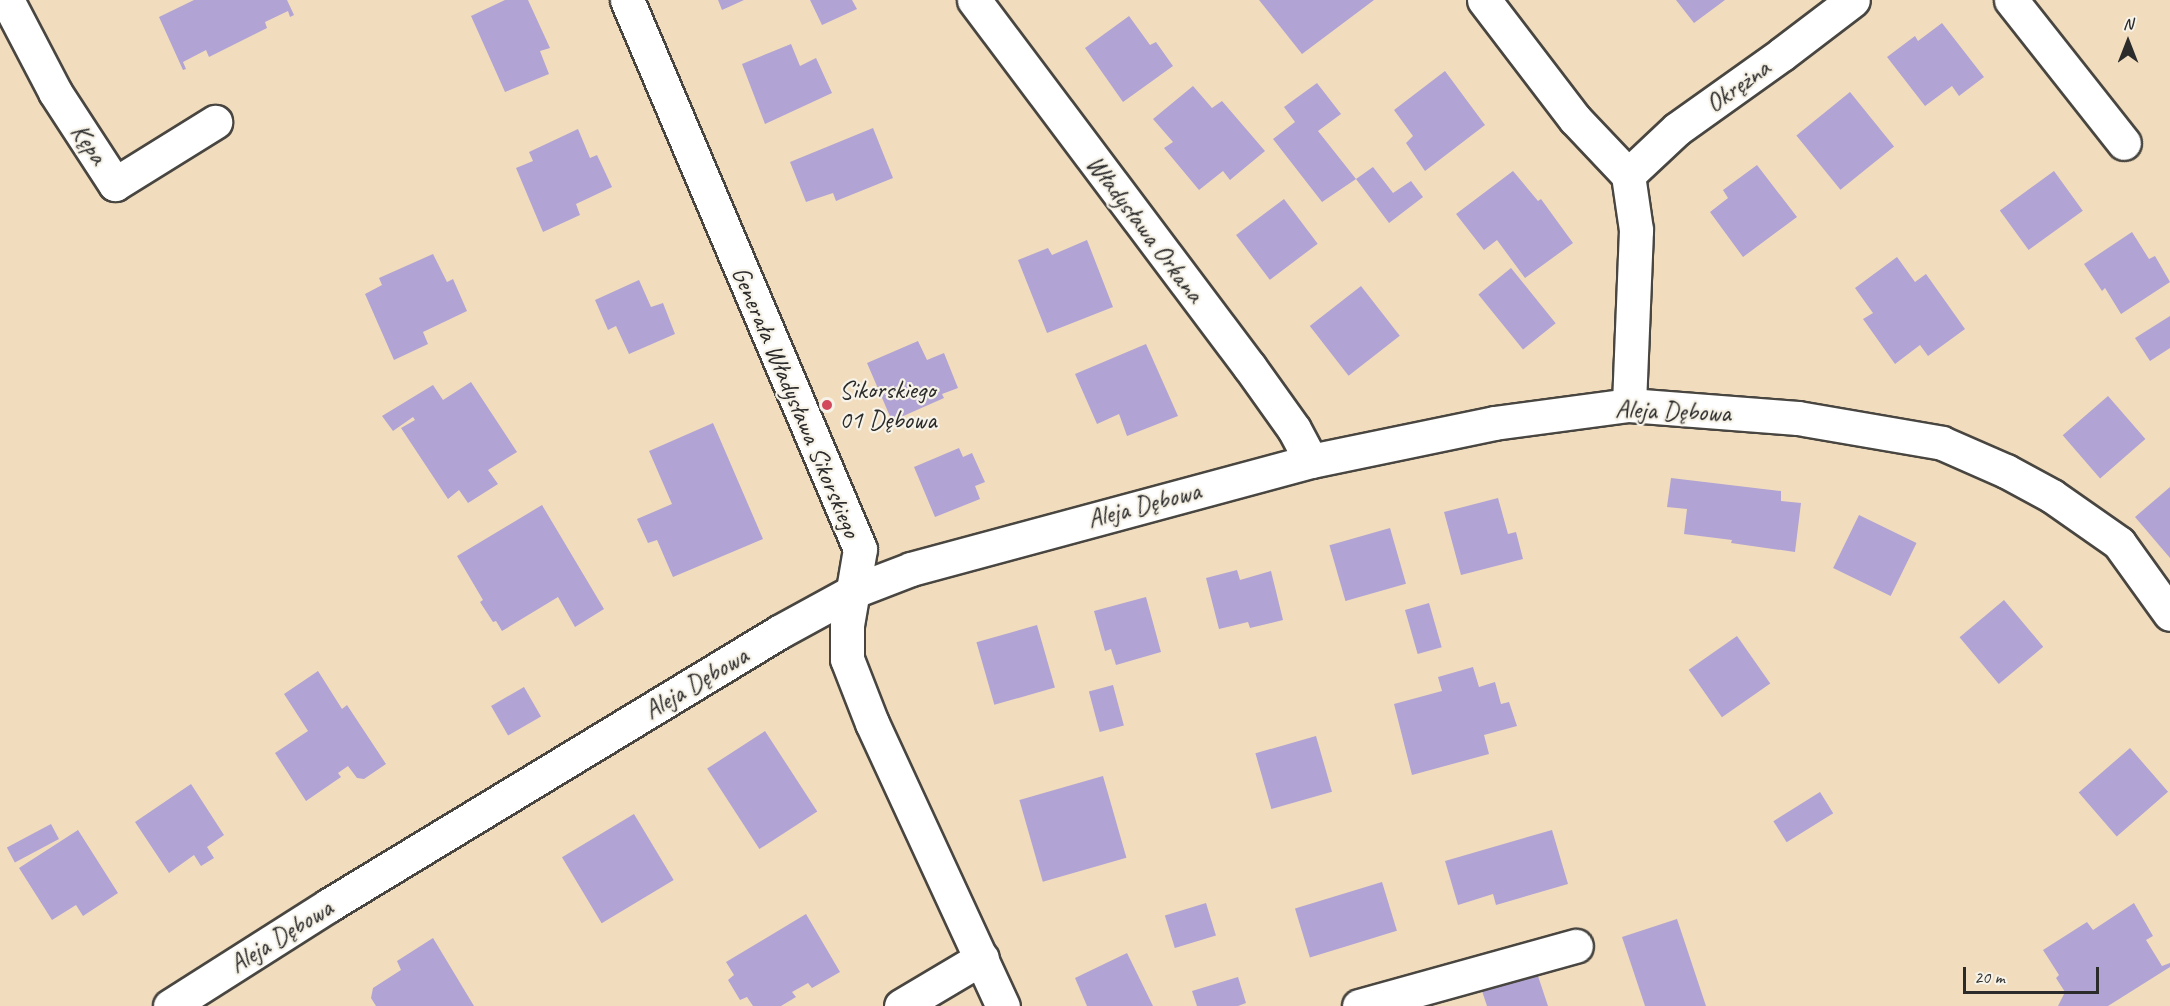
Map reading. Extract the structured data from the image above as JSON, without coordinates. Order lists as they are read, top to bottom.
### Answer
{
  "streets": {
    "street": [
      "Okrężna",
      "Kępa",
      "Władysława Orkana",
      "Generała Władysława Sikorskiego",
      "Aleja Dębowa"
    ]
  },
  "crossings": [
    ["Władysława Orkana", "Aleja Dębowa"],
    ["Generała Władysława Sikorskiego", "Aleja Dębowa"]
  ],
  "places": ["Sikorskiego 01 Dębowa"],
  "scale_bar": "20 m",
  "north": "top"
}
